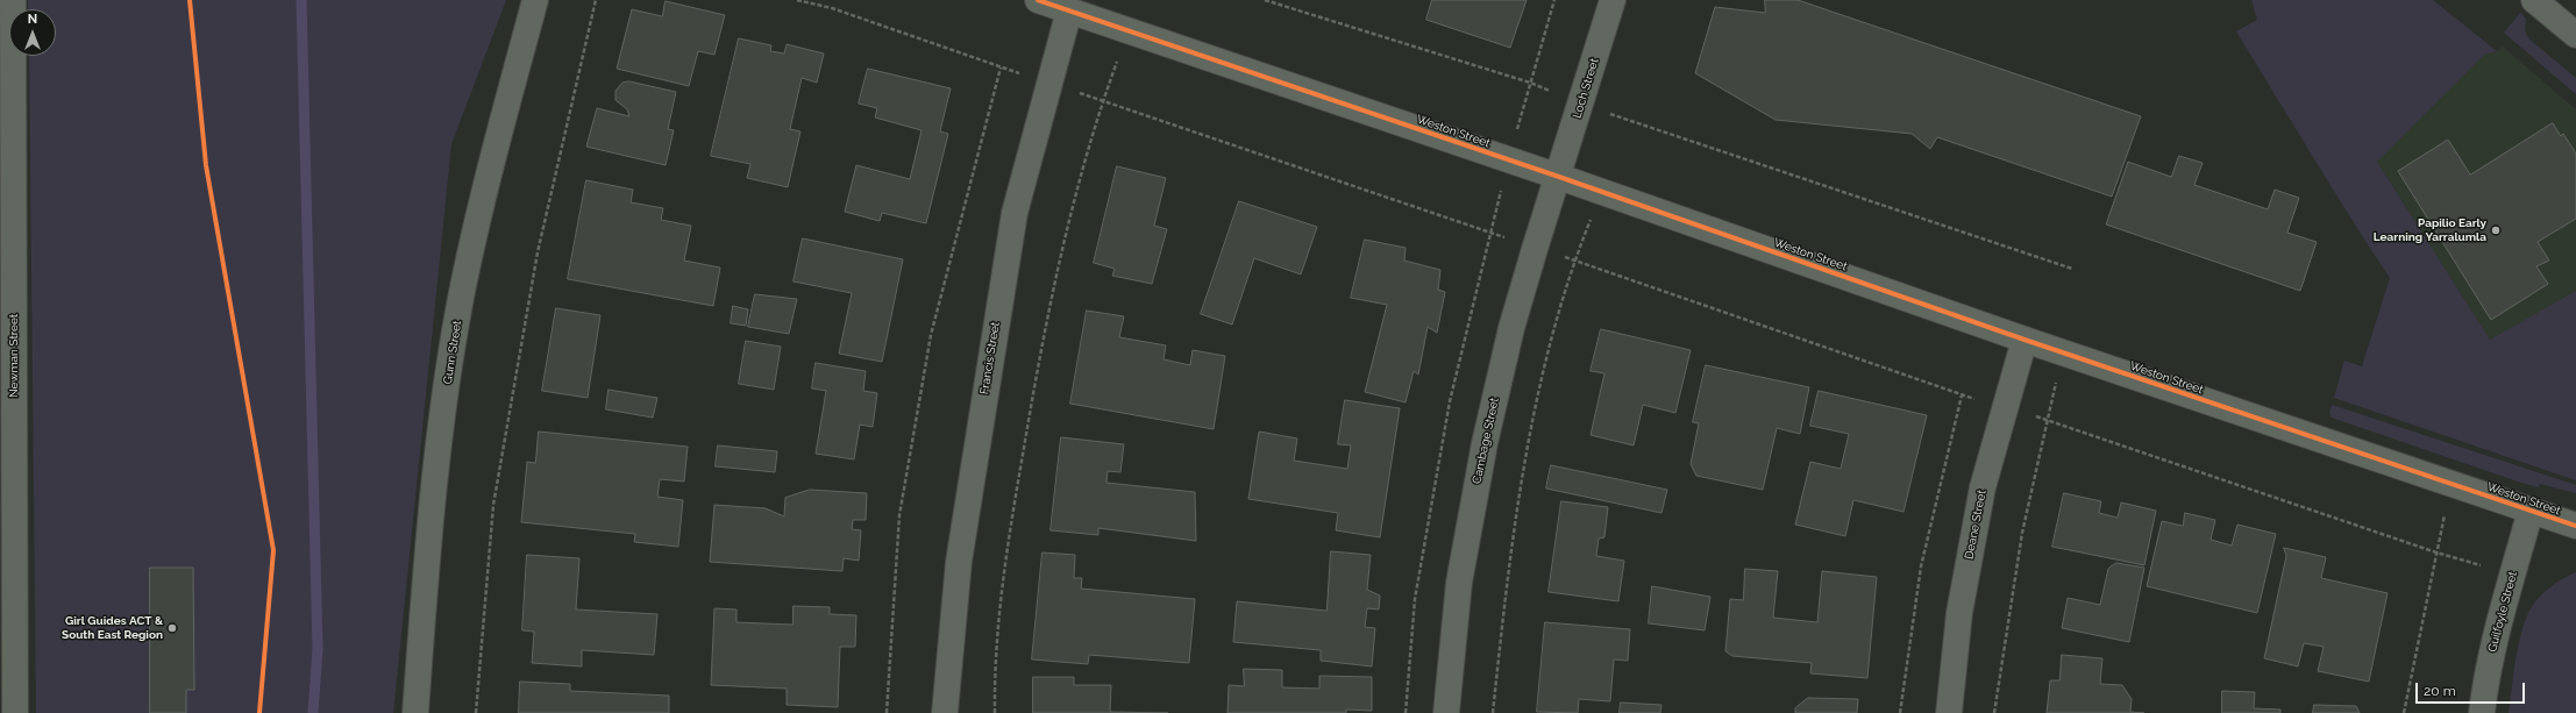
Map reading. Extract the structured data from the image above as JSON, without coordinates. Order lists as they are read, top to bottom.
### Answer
{
  "streets": {
    "street": [
      "Loch Street",
      "Weston Street",
      "Gunn Street",
      "Newman Street",
      "Francis Street",
      "Cambage Street",
      "Deane Street",
      "Guilfoyle Street"
    ]
  },
  "crossings": [
    ["Loch Street", "Weston Street"],
    ["Loch Street", "Cambage Street"],
    ["Weston Street", "Francis Street"],
    ["Weston Street", "Cambage Street"],
    ["Weston Street", "Deane Street"],
    ["Weston Street", "Guilfoyle Street"]
  ],
  "places": ["Papilio Early Learning Yarralumla", "Girl Guides ACT & South East Region"],
  "scale_bar": "20 m",
  "north": "top"
}
